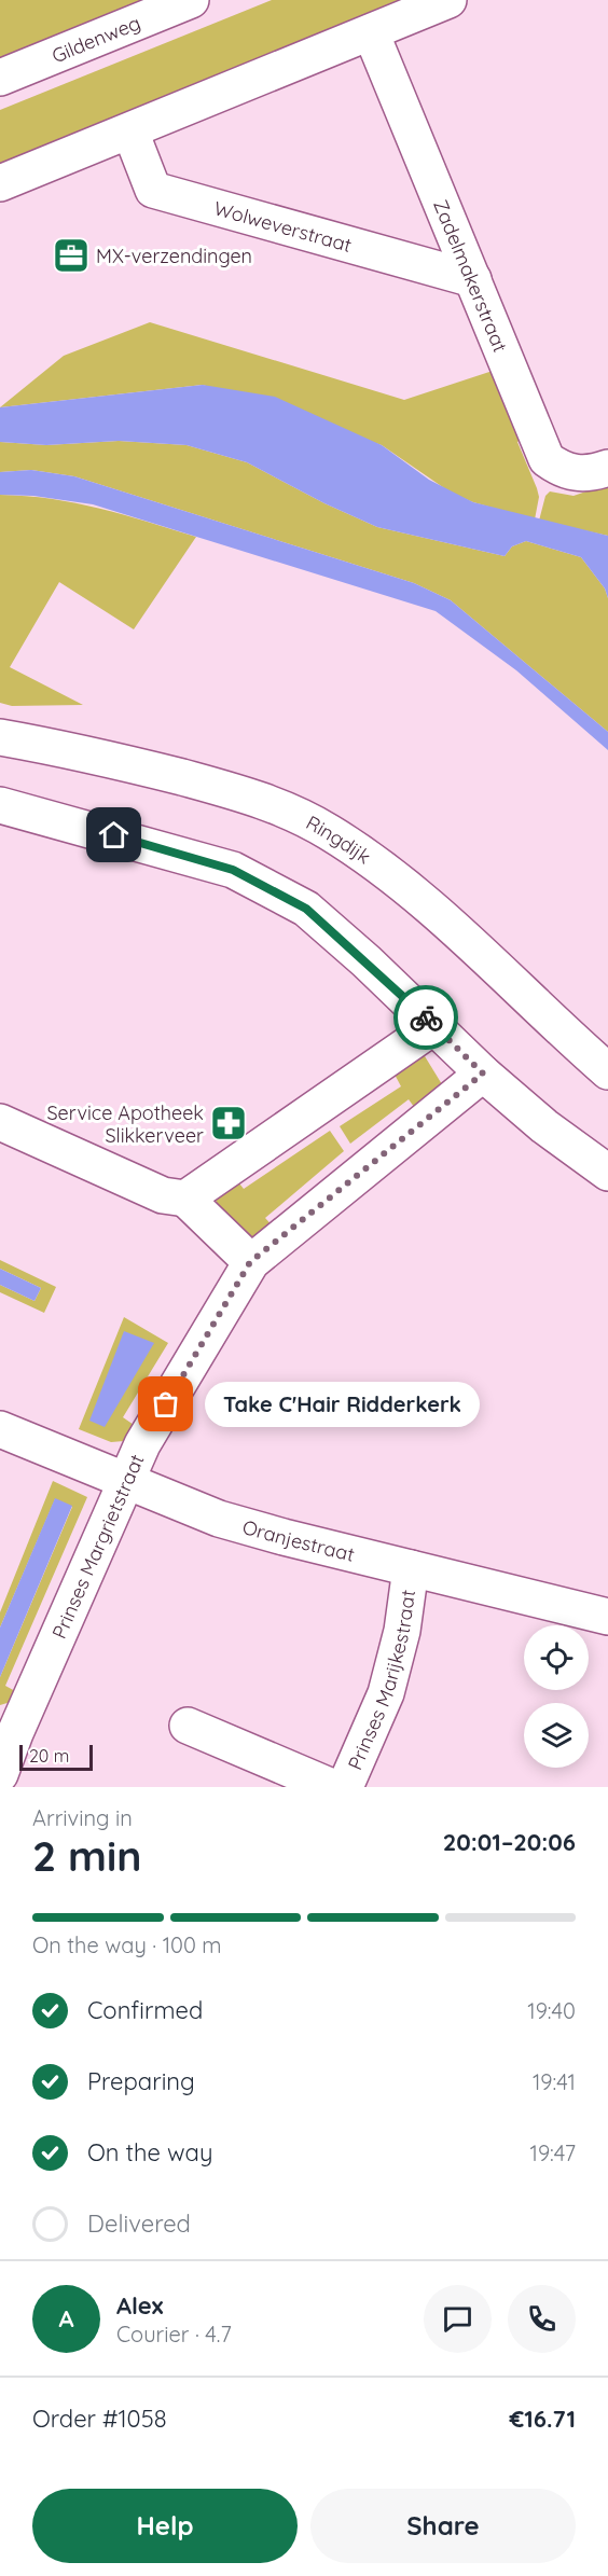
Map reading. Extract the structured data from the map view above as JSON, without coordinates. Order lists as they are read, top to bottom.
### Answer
{
  "streets": {
    "street": [
      "Gildenweg",
      "Wolweverstraat",
      "Zadelmakerstraat",
      "Ringdijk",
      "Oranjestraat",
      "Prinses Margrietstraat",
      "Prinses Marijkestraat"
    ]
  },
  "crossings": [
    ["Wolweverstraat", "Zadelmakerstraat"],
    ["Oranjestraat", "Prinses Margrietstraat"],
    ["Oranjestraat", "Prinses Marijkestraat"]
  ],
  "places": {
    "office": ["MX-verzendingen"],
    "pharmacy": ["Service Apotheek Slikkerveer"],
    "other": ["Take C'Hair Ridderkerk"]
  },
  "scale_bar": "20 m",
  "page": {
    "bubble": "Take C'Hair Ridderkerk",
    "scale": "20 m",
    "heading": ["2 min", "Arriving in", "20:01–20:06"],
    "panel": [
      "Alex",
      "Courier · 4.7",
      "Order #1058",
      "€16.71"
    ],
    "bar": "On the way · 100 m",
    "list": [
      ["Confirmed", "19:40"],
      ["Preparing", "19:41"],
      ["On the way", "19:47"],
      "Delivered"
    ],
    "round": "A",
    "buttons": ["Help", "Share"]
  }
}
